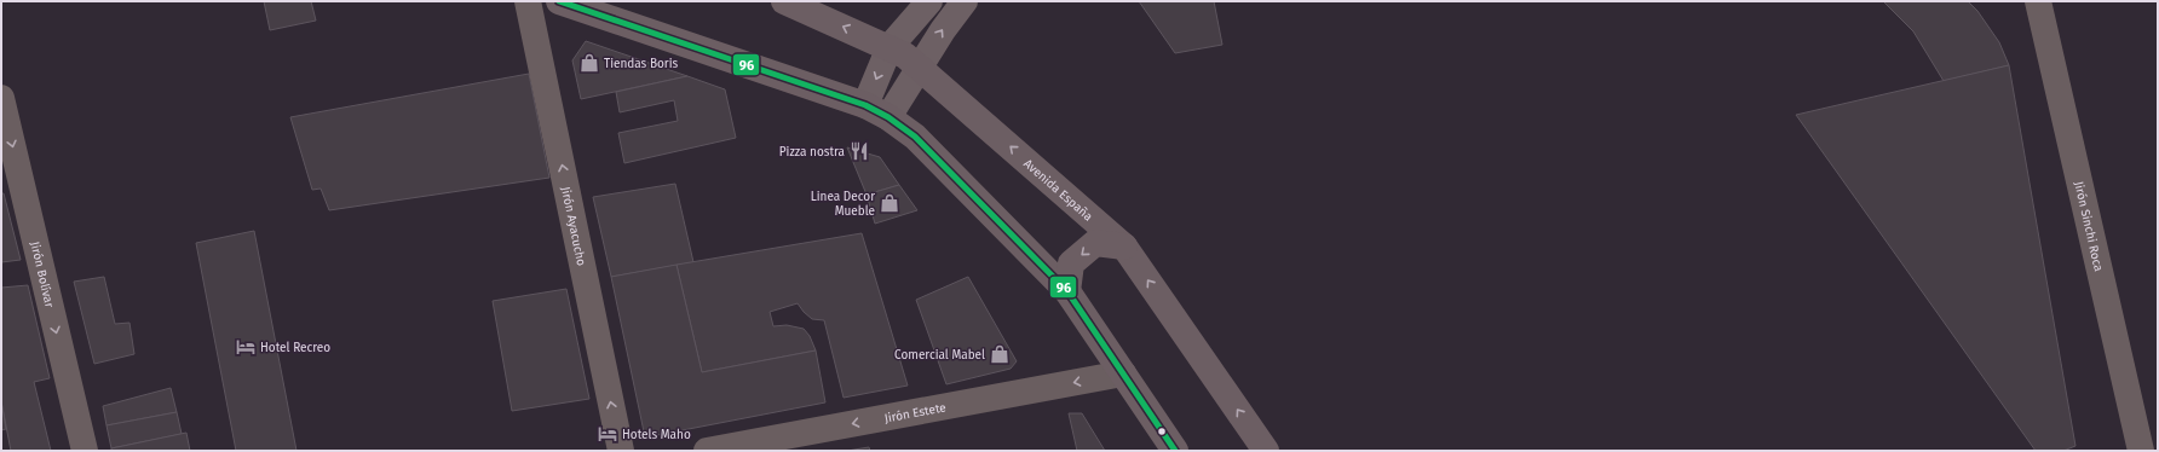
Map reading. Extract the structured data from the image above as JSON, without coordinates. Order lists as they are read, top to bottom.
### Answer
{
  "streets": {
    "main road": ["Avenida España"],
    "street": [
      "Jirón Ayacucho",
      "Jirón Sinchi Roca",
      "Jirón Bolívar",
      "Jirón Estete"
    ]
  },
  "one_way": ["Jirón Ayacucho", "Jirón Bolívar", "Jirón Estete"],
  "places": {
    "shop": ["Tiendas Boris", "Linea Decor Mueble", "Comercial Mabel"],
    "restaurant": ["Pizza nostra"],
    "hotel": ["Hotel Recreo", "Hotels Maho"]
  },
  "lines": ["transit line 96"]
}
